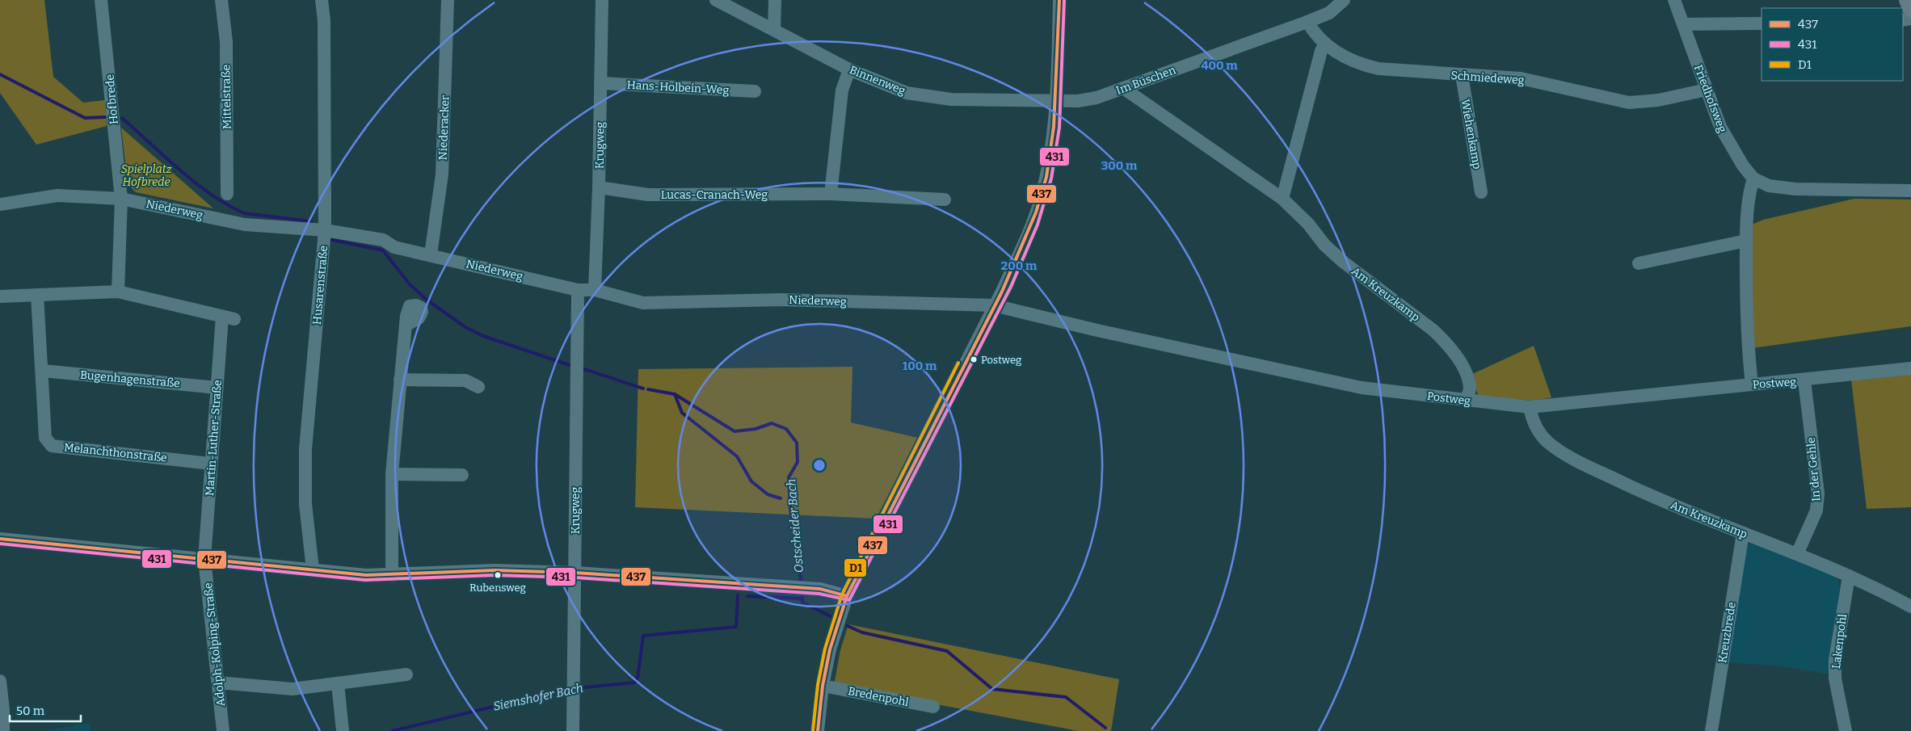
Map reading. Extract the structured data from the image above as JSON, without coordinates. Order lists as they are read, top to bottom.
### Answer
{
  "streets": {
    "street": [
      "Schmiedeweg",
      "Binnenweg",
      "Im Büschen",
      "Hans-Holbein-Weg",
      "Mittelstraße",
      "Friedhofsweg",
      "Hofbrede",
      "Niederacker",
      "Wiehenkamp",
      "Krugweg",
      "Lucas-Cranach-Weg",
      "Niederweg",
      "Husarenstraße",
      "Am Kreuzkamp",
      "Bugenhagenstraße",
      "Postweg",
      "Martin-Luther-Straße",
      "Melanchthonstraße",
      "In der Gehle",
      "Kreuzbrede",
      "Lakenpohl",
      "Adolph-Kolping-Straße",
      "Bredenpohl"
    ]
  },
  "crossings": [
    ["Schmiedeweg", "Im Büschen"],
    ["Schmiedeweg", "Friedhofsweg"],
    ["Schmiedeweg", "Wiehenkamp"],
    ["Binnenweg", "Im Büschen"],
    ["Im Büschen", "Am Kreuzkamp"],
    ["Hans-Holbein-Weg", "Krugweg"],
    ["Hofbrede", "Niederweg"],
    ["Niederacker", "Niederweg"],
    ["Krugweg", "Lucas-Cranach-Weg"],
    ["Krugweg", "Niederweg"],
    ["Niederweg", "Husarenstraße"],
    ["Niederweg", "Postweg"],
    ["Am Kreuzkamp", "Postweg"],
    ["Am Kreuzkamp", "In der Gehle"],
    ["Am Kreuzkamp", "Kreuzbrede"],
    ["Am Kreuzkamp", "Lakenpohl"],
    ["Bugenhagenstraße", "Martin-Luther-Straße"],
    ["Bugenhagenstraße", "Melanchthonstraße"],
    ["Postweg", "In der Gehle"],
    ["Martin-Luther-Straße", "Melanchthonstraße"],
    ["Martin-Luther-Straße", "Adolph-Kolping-Straße"]
  ],
  "water": ["Ostscheider Bach", "Siemshofer Bach"],
  "parks": ["Spielplatz Hofbrede"],
  "places": ["Postweg", "Rubensweg"],
  "lines": ["transit line 437", "transit line 431", "transit line D1"],
  "legend": ["437", "431", "D1"],
  "scale_bar": "50 m",
  "rings": [
    "400 m",
    "300 m",
    "200 m",
    "100 m"
  ]
}
